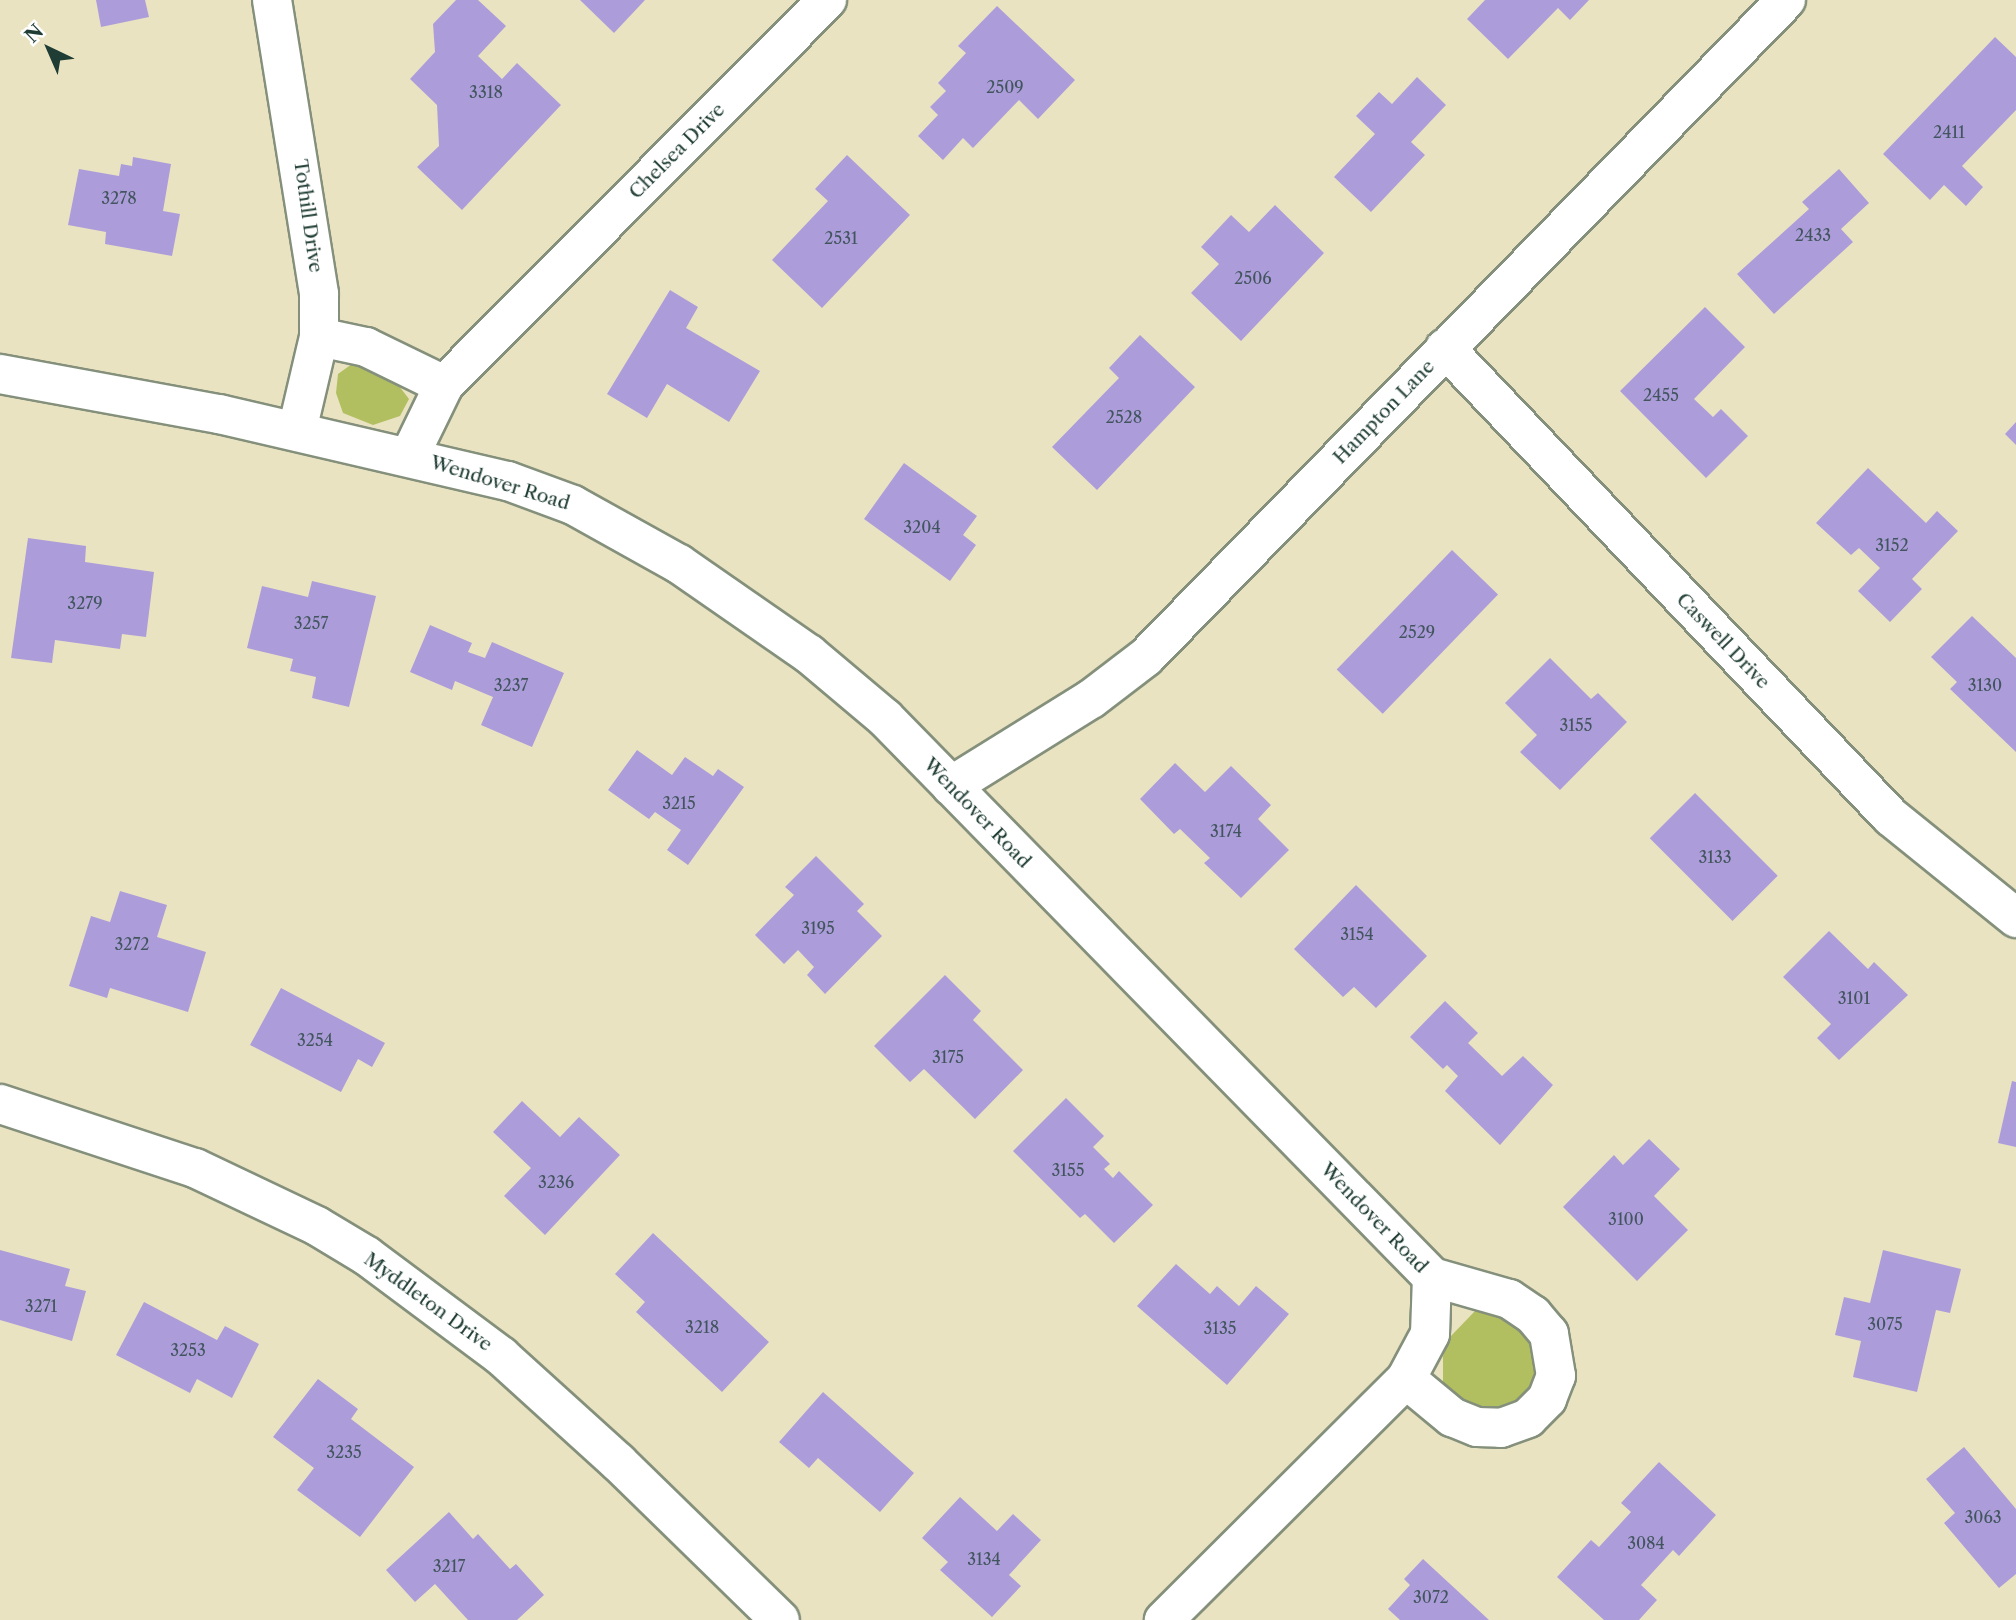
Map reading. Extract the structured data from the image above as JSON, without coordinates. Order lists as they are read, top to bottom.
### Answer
{
  "streets": {
    "street": [
      "Chelsea Drive",
      "Tothill Drive",
      "Hampton Lane",
      "Wendover Road",
      "Caswell Drive",
      "Myddleton Drive"
    ]
  },
  "crossings": [
    ["Chelsea Drive", "Wendover Road"],
    ["Tothill Drive", "Wendover Road"],
    ["Hampton Lane", "Wendover Road"],
    ["Hampton Lane", "Caswell Drive"]
  ],
  "house_numbers": [
    "2509",
    "3318",
    "2411",
    "3278",
    "2433",
    "2531",
    "2506",
    "2455",
    "2528",
    "3204",
    "3152",
    "3279",
    "3257",
    "2529",
    "3237",
    "3130",
    "3155",
    "3215",
    "3174",
    "3133",
    "3195",
    "3154",
    "3272",
    "3101",
    "3254",
    "3175",
    "3155",
    "3236",
    "3100",
    "3271",
    "3075",
    "3218",
    "3135",
    "3253",
    "3235",
    "3063",
    "3084",
    "3134",
    "3217",
    "3072"
  ],
  "north": "top left"
}
